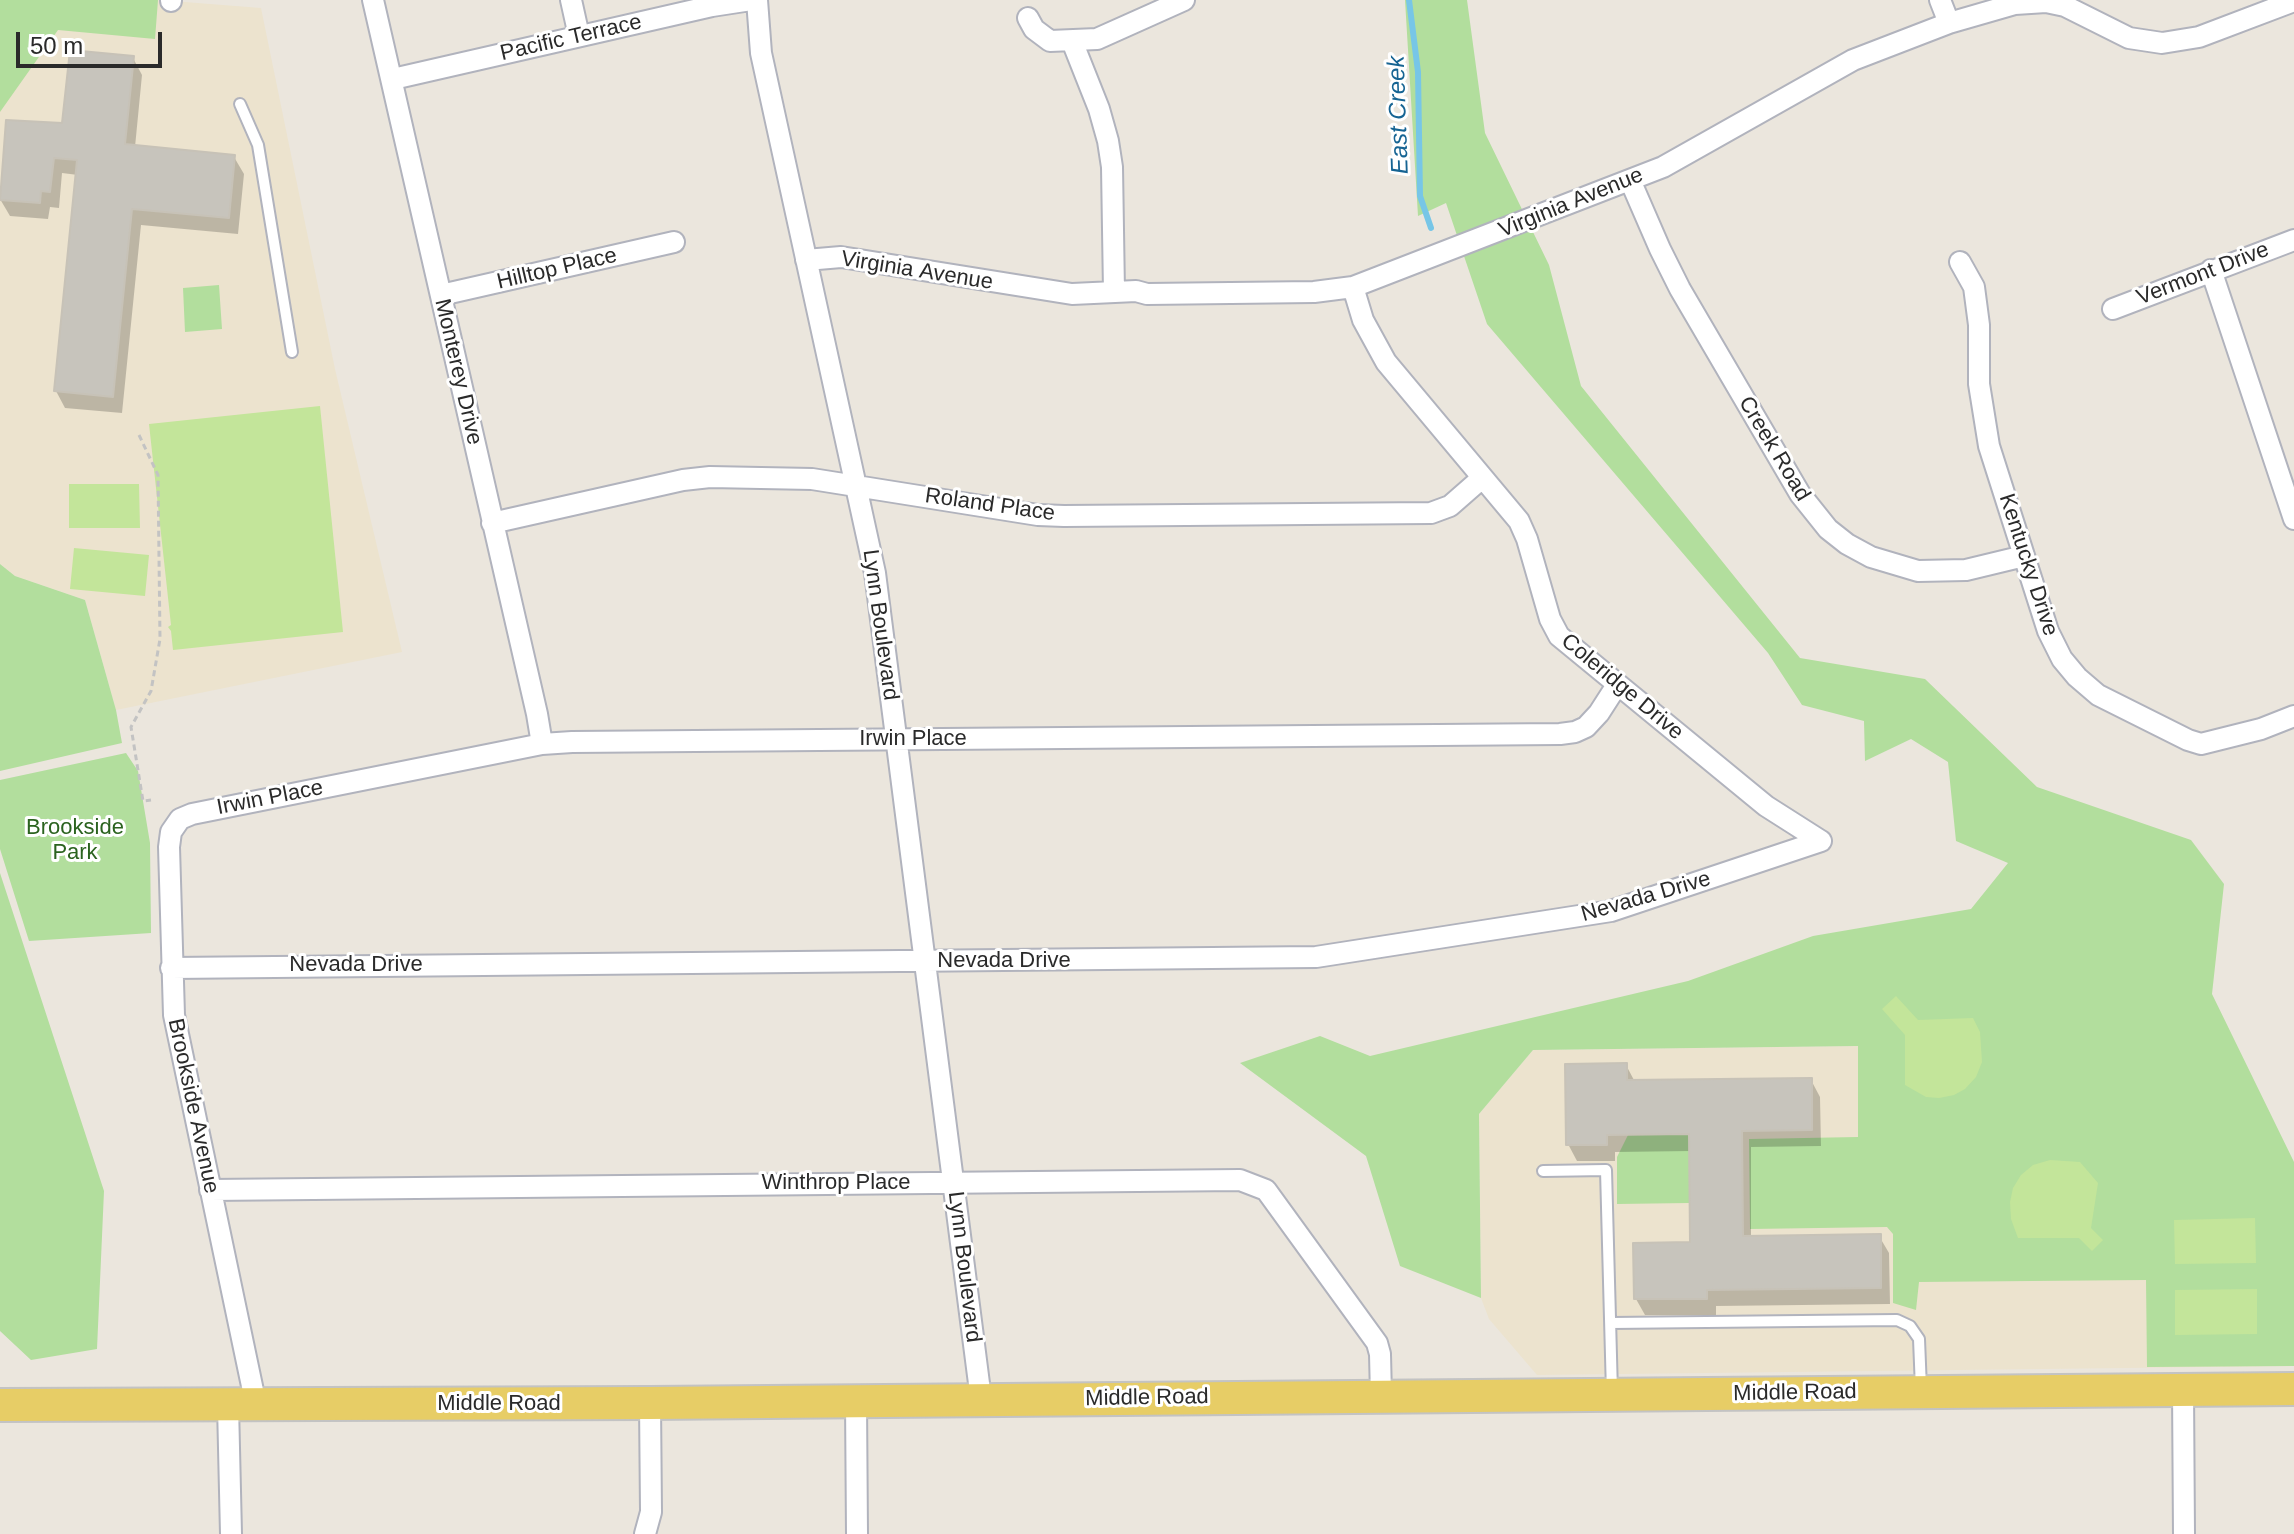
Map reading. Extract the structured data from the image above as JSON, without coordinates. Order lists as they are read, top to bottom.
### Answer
{
  "streets": {
    "main road": ["Middle Road"],
    "street": [
      "Pacific Terrace",
      "Virginia Avenue",
      "Hilltop Place",
      "Vermont Drive",
      "Monterey Drive",
      "Creek Road",
      "Roland Place",
      "Kentucky Drive",
      "Lynn Boulevard",
      "Coleridge Drive",
      "Irwin Place",
      "Nevada Drive",
      "Brookside Avenue",
      "Winthrop Place"
    ]
  },
  "crossings": [
    ["Pacific Terrace", "Monterey Drive"],
    ["Pacific Terrace", "Lynn Boulevard"],
    ["Virginia Avenue", "Creek Road"],
    ["Virginia Avenue", "Lynn Boulevard"],
    ["Virginia Avenue", "Coleridge Drive"],
    ["Hilltop Place", "Monterey Drive"],
    ["Monterey Drive", "Roland Place"],
    ["Monterey Drive", "Irwin Place"],
    ["Creek Road", "Kentucky Drive"],
    ["Roland Place", "Lynn Boulevard"],
    ["Roland Place", "Coleridge Drive"],
    ["Lynn Boulevard", "Irwin Place"],
    ["Lynn Boulevard", "Nevada Drive"],
    ["Lynn Boulevard", "Winthrop Place"],
    ["Lynn Boulevard", "Middle Road"],
    ["Coleridge Drive", "Irwin Place"],
    ["Coleridge Drive", "Nevada Drive"],
    ["Irwin Place", "Brookside Avenue"],
    ["Nevada Drive", "Brookside Avenue"],
    ["Brookside Avenue", "Winthrop Place"],
    ["Brookside Avenue", "Middle Road"],
    ["Winthrop Place", "Middle Road"]
  ],
  "water": ["East Creek"],
  "parks": ["Brookside Park"],
  "scale_bar": "50 m"
}
